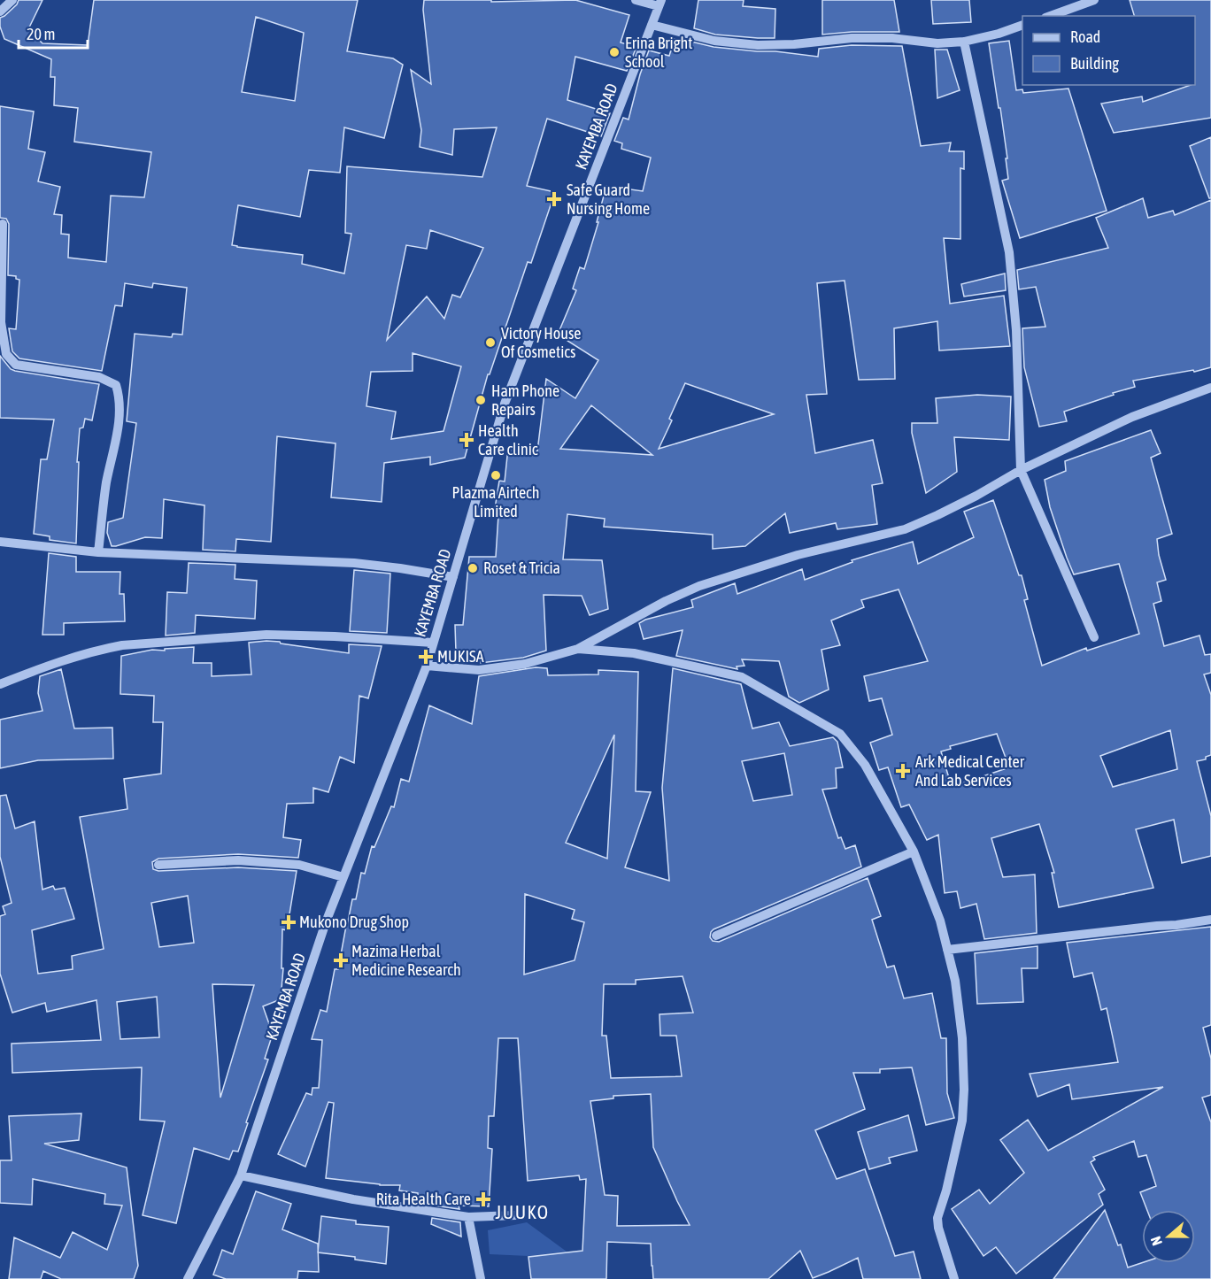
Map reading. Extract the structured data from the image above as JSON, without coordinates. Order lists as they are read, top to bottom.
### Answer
{
  "streets": {
    "street": ["KAYEMBA ROAD"]
  },
  "districts": ["JUUKO"],
  "places": {
    "other": [
      "Erina Bright School",
      "Victory House Of Cosmetics",
      "Ham Phone Repairs",
      "Plazma Airtech Limited",
      "Roset & Tricia"
    ],
    "health": [
      "Safe Guard Nursing Home",
      "Health Care clinic",
      "MUKISA",
      "Ark Medical Center And Lab Services",
      "Mukono Drug Shop",
      "Mazima Herbal Medicine Research",
      "Rita Health Care"
    ]
  },
  "legend": ["Road", "Building"],
  "scale_bar": "20 m",
  "north": "left"
}
